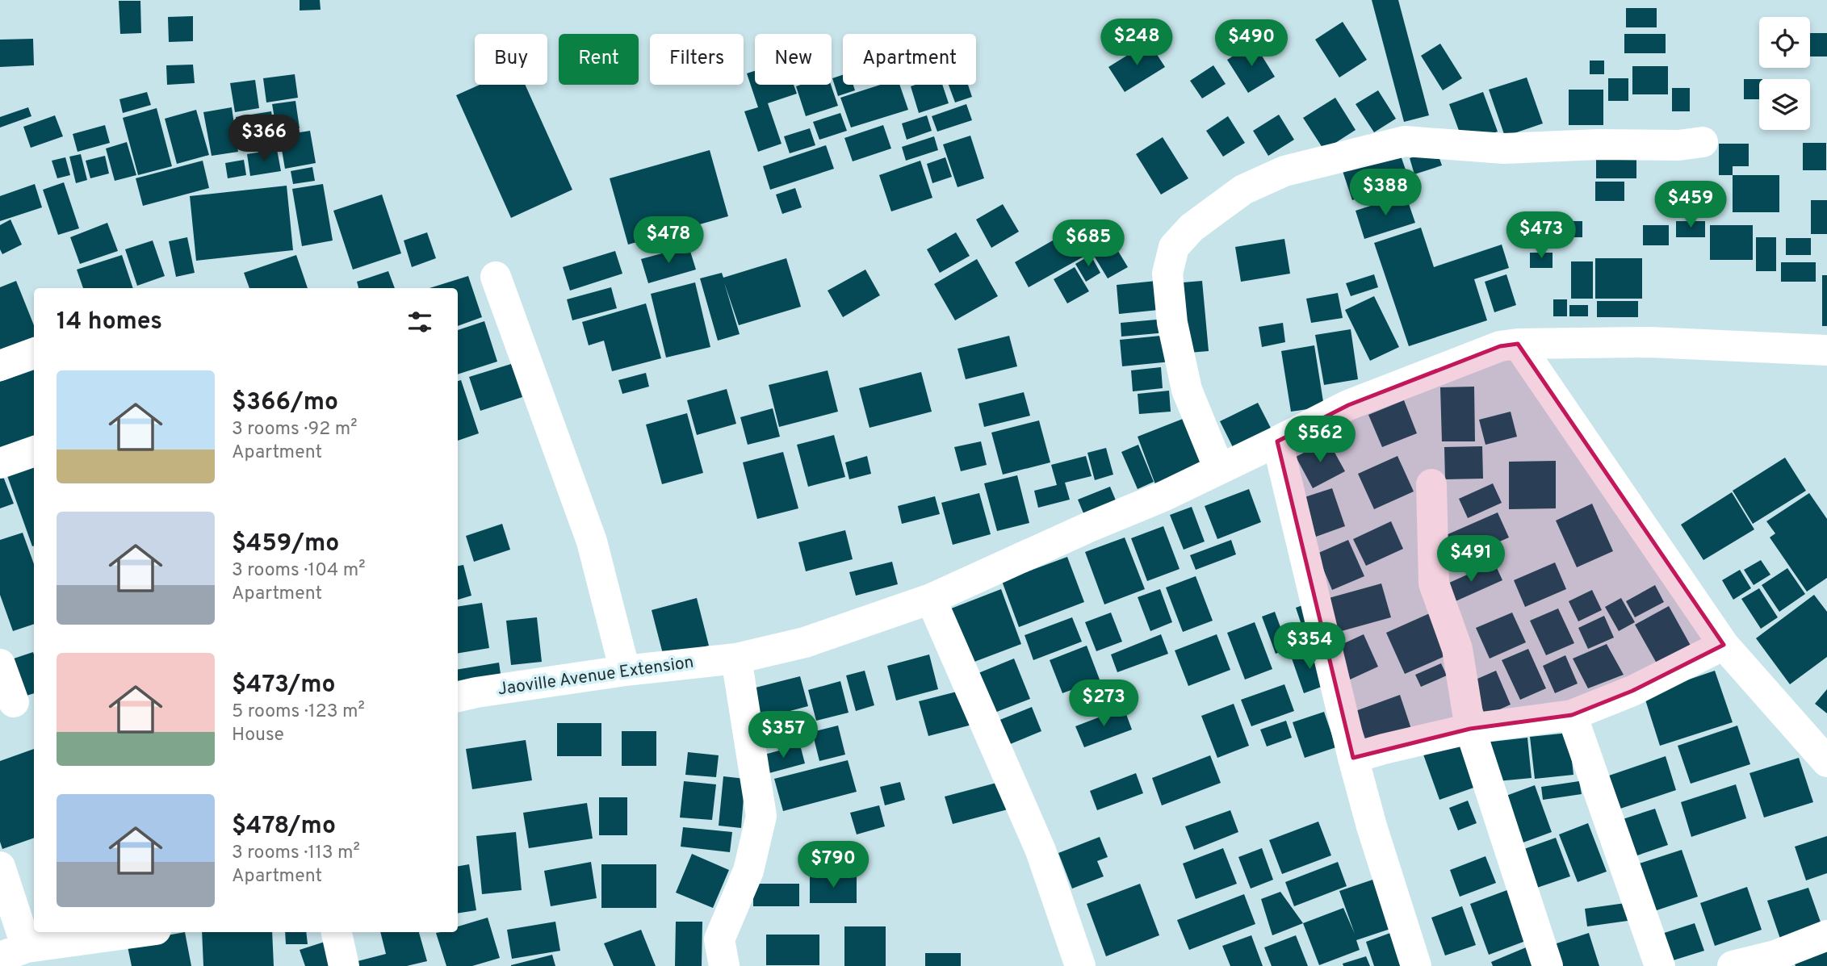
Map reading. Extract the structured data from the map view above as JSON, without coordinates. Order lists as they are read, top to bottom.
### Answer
{
  "streets": {
    "street": ["Jaoville Avenue Extension"]
  },
  "page": {
    "price": [
      "$248",
      "$490",
      "$366",
      "$388",
      "$459",
      "$473",
      "$478",
      "$685",
      "$562",
      "$491",
      "$354",
      "$273",
      "$357",
      "$790"
    ],
    "chip": [
      "Buy",
      "Rent",
      "Filters",
      "New",
      "Apartment"
    ],
    "heading": "14 homes",
    "list": [
      {
        "name": "$366/mo",
        "note": "3 rooms · 92 m² · Apartment"
      },
      {
        "name": "$459/mo",
        "note": "3 rooms · 104 m² · Apartment"
      },
      {
        "name": "$473/mo",
        "note": "5 rooms · 123 m² · House"
      },
      {
        "name": "$478/mo",
        "note": "3 rooms · 113 m² · Apartment"
      }
    ]
  }
}
